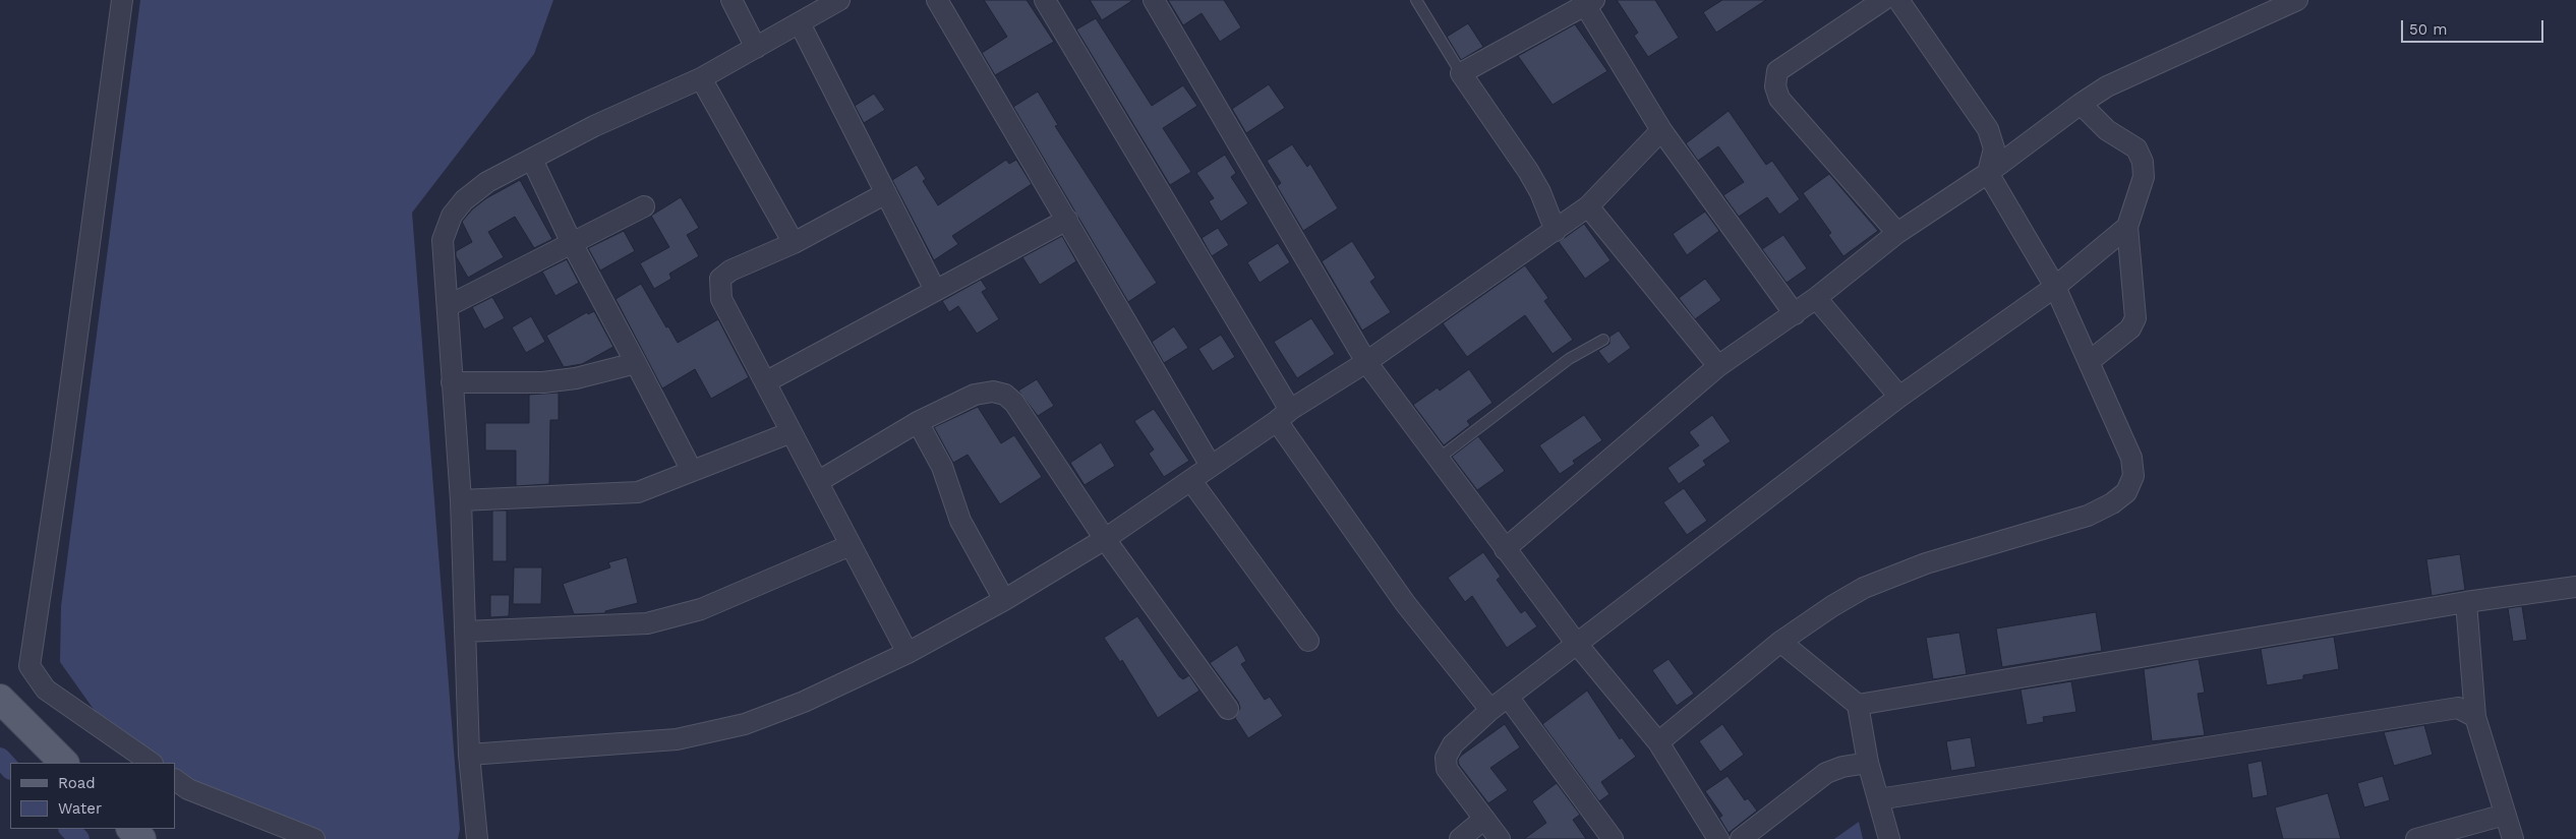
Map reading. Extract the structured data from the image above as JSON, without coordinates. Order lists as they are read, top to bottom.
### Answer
{
  "legend": ["Road", "Water"],
  "scale_bar": "50 m"
}
